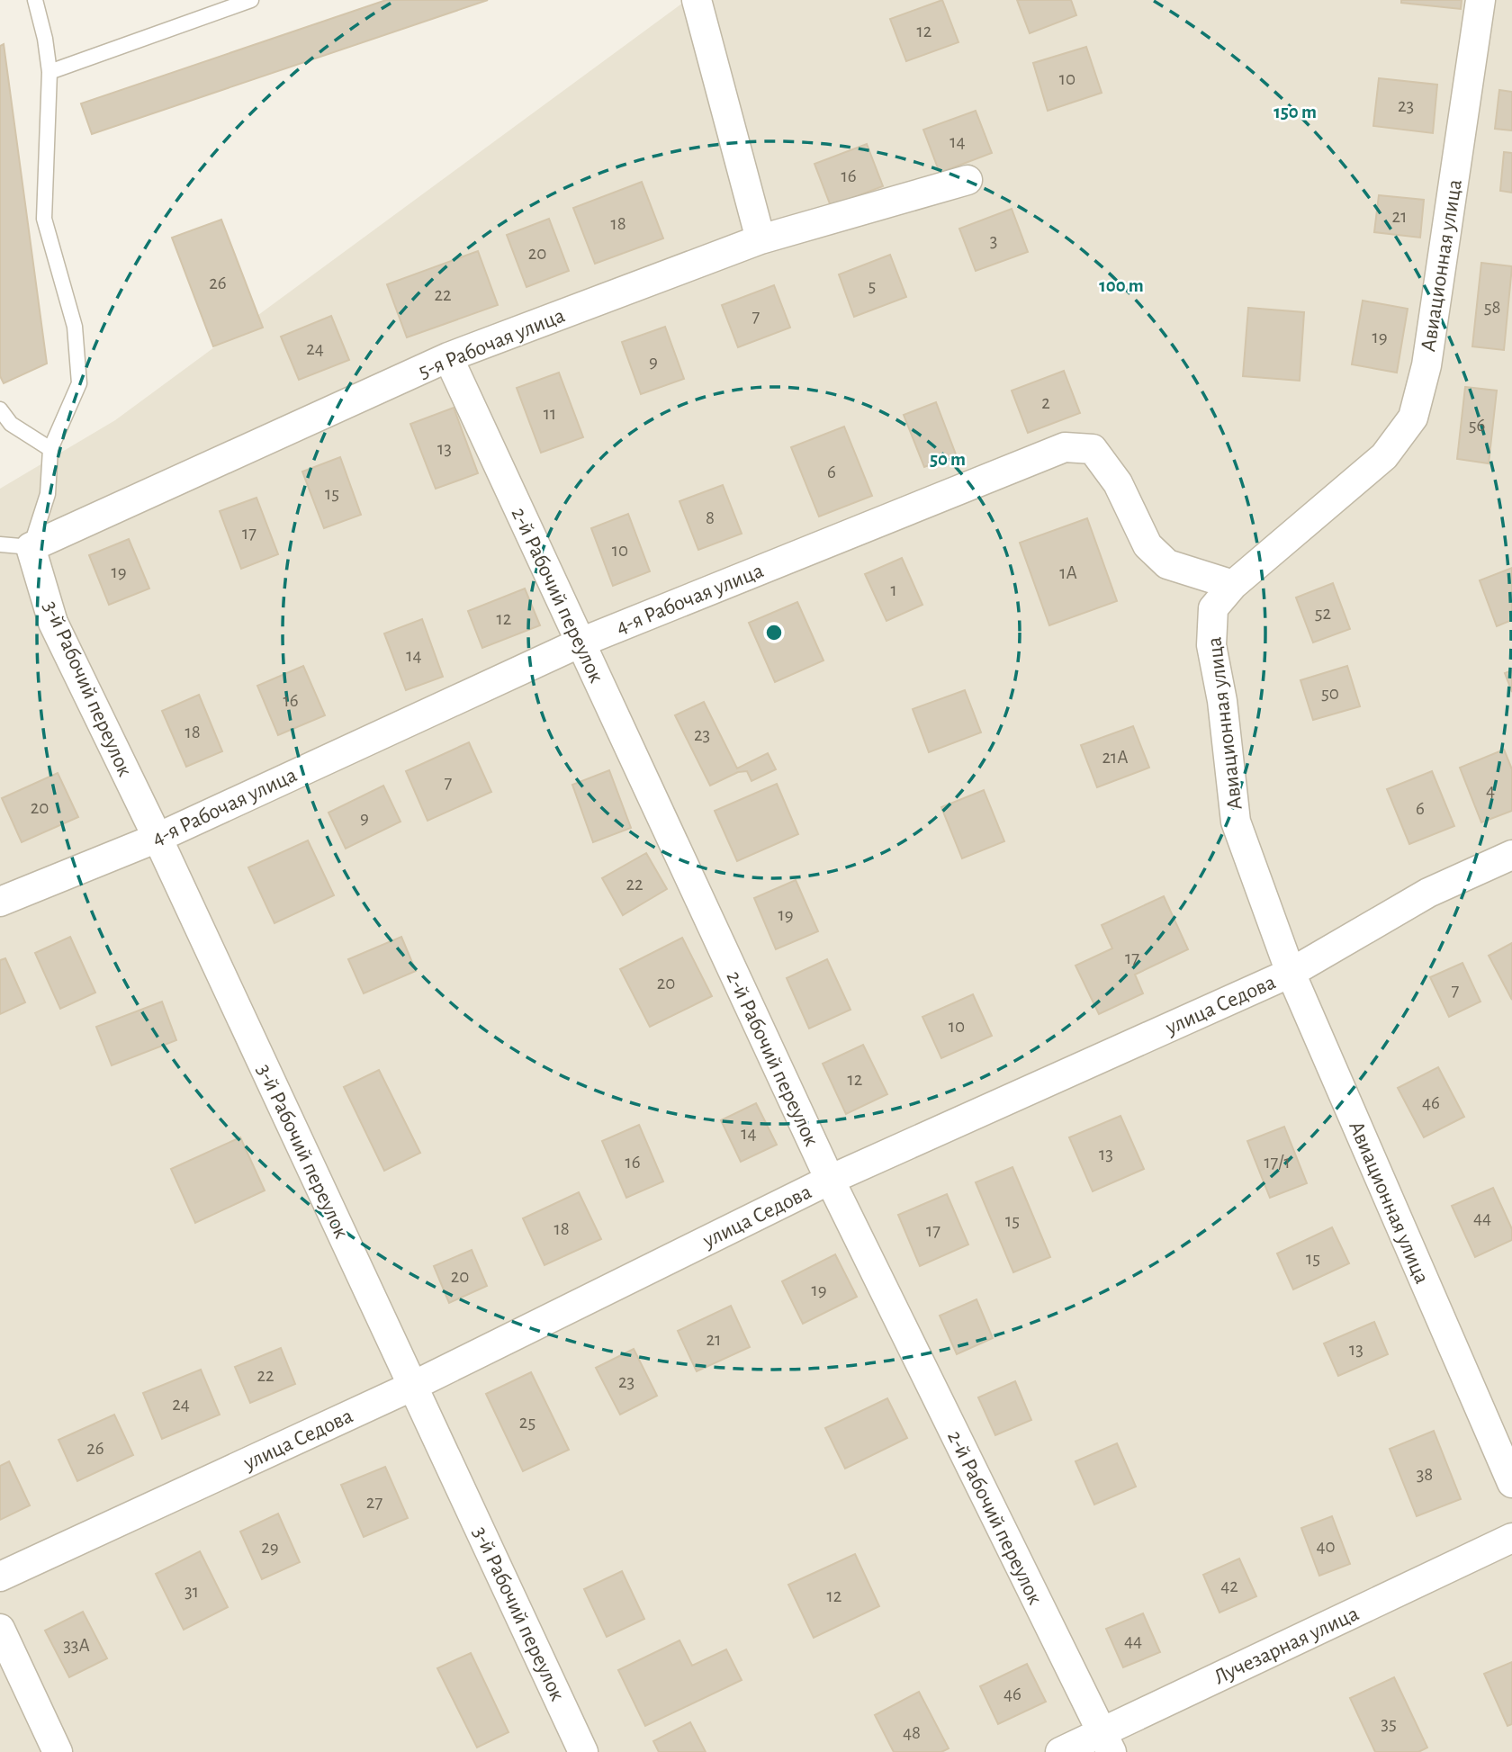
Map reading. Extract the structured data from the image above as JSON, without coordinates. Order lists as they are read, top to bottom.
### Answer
{
  "streets": {
    "street": [
      "Авиационная улица",
      "5-я Рабочая улица",
      "2-й Рабочий переулок",
      "4-я Рабочая улица",
      "3-й Рабочий переулок",
      "улица Седова",
      "Лучезарная улица"
    ]
  },
  "crossings": [
    ["Авиационная улица", "4-я Рабочая улица"],
    ["Авиационная улица", "улица Седова"],
    ["5-я Рабочая улица", "2-й Рабочий переулок"],
    ["5-я Рабочая улица", "3-й Рабочий переулок"],
    ["2-й Рабочий переулок", "4-я Рабочая улица"],
    ["2-й Рабочий переулок", "улица Седова"],
    ["2-й Рабочий переулок", "Лучезарная улица"],
    ["4-я Рабочая улица", "3-й Рабочий переулок"],
    ["3-й Рабочий переулок", "улица Седова"]
  ],
  "house_numbers": [
    "12",
    "10",
    "23",
    "14",
    "16",
    "21",
    "18",
    "3",
    "20",
    "26",
    "5",
    "22",
    "58",
    "7",
    "19",
    "24",
    "9",
    "2",
    "11",
    "56",
    "13",
    "6",
    "15",
    "8",
    "17",
    "10",
    "19",
    "1А",
    "1",
    "52",
    "12",
    "14",
    "50",
    "16",
    "18",
    "23",
    "21А",
    "7",
    "4",
    "20",
    "6",
    "9",
    "22",
    "19",
    "17",
    "20",
    "7",
    "10",
    "12",
    "46",
    "14",
    "13",
    "16",
    "17/1",
    "44",
    "15",
    "18",
    "17",
    "15",
    "20",
    "19",
    "21",
    "13",
    "22",
    "23",
    "24",
    "25",
    "26",
    "38",
    "27",
    "40",
    "29",
    "42",
    "31",
    "12",
    "44",
    "33А",
    "46",
    "35",
    "48"
  ],
  "rings": ["150 m", "100 m", "50 m"]
}
